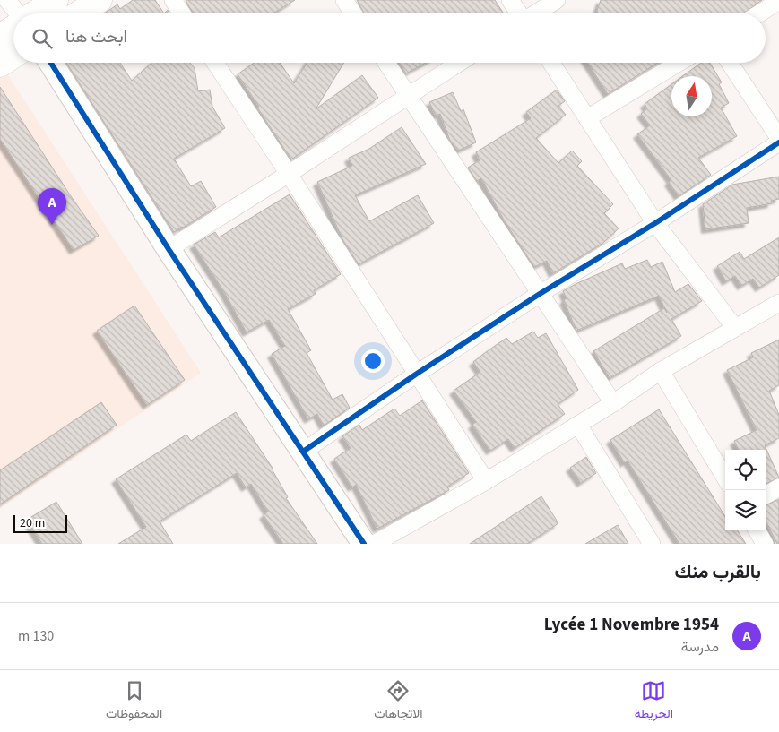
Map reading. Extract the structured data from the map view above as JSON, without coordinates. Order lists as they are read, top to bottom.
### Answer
{
  "scale_bar": "20 m",
  "north": "top",
  "page": {
    "search": "ابحث هنا",
    "pins": "A",
    "scale": "20 m",
    "heading": "بالقرب منك",
    "list": [
      {
        "mark": "A",
        "name": "Lycée 1 Novembre 1954",
        "note": "مدرسة",
        "value": "130 m"
      }
    ],
    "nav": ["الخريطة", "الاتجاهات", "المحفوظات"]
  }
}
